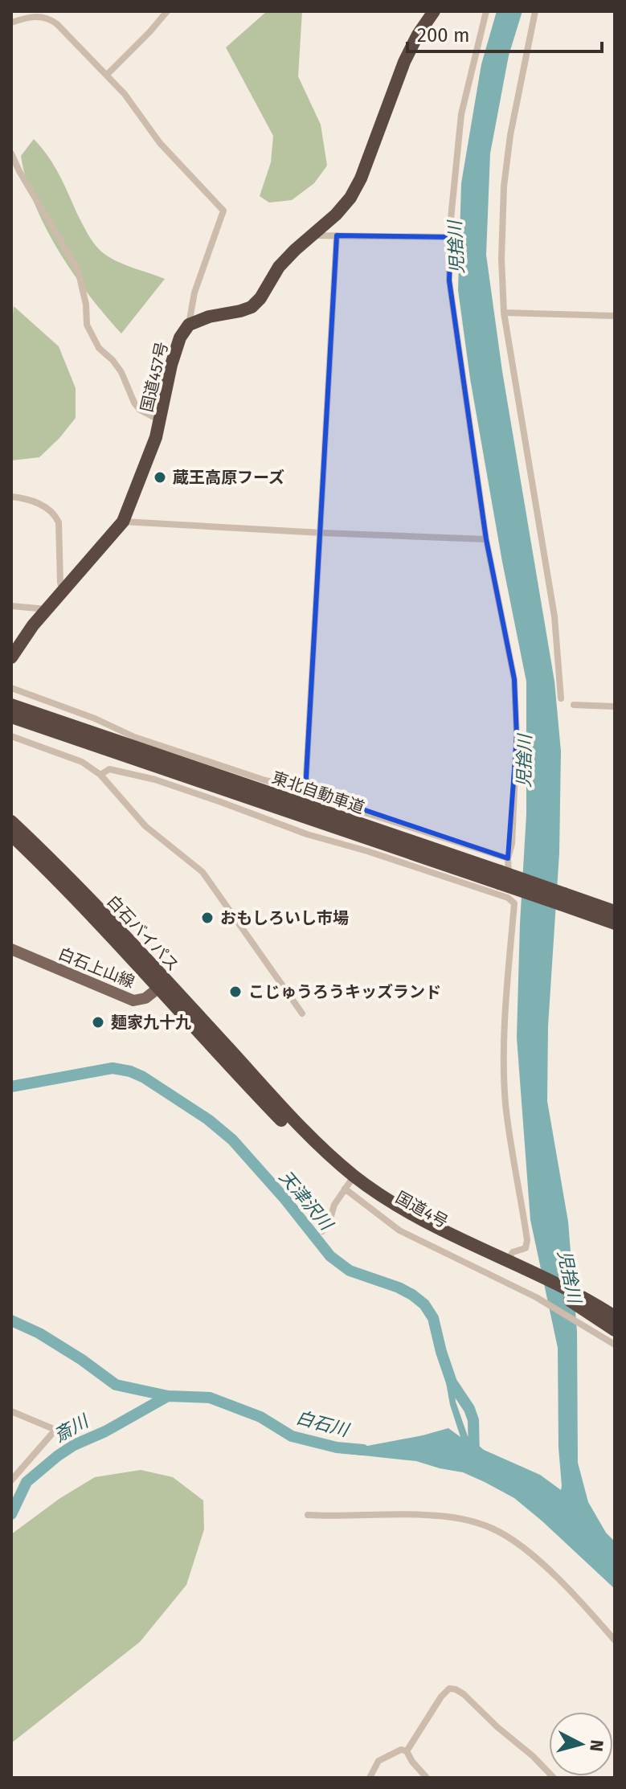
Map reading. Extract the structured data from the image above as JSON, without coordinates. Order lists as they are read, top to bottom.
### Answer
{
  "streets": {
    "highway": [
      "国道457号",
      "東北自動車道",
      "白石バイパス",
      "国道4号"
    ],
    "main road": ["白石上山線"]
  },
  "crossings": [
    ["白石バイパス", "白石上山線"],
    ["白石バイパス", "国道4号"]
  ],
  "water": [
    "児捨川",
    "天津沢川",
    "白石川",
    "斎川"
  ],
  "places": [
    "蔵王高原フーズ",
    "おもしろいし市場",
    "こじゅうろうキッズランド",
    "麺家九十九"
  ],
  "scale_bar": "200 m",
  "north": "right"
}
